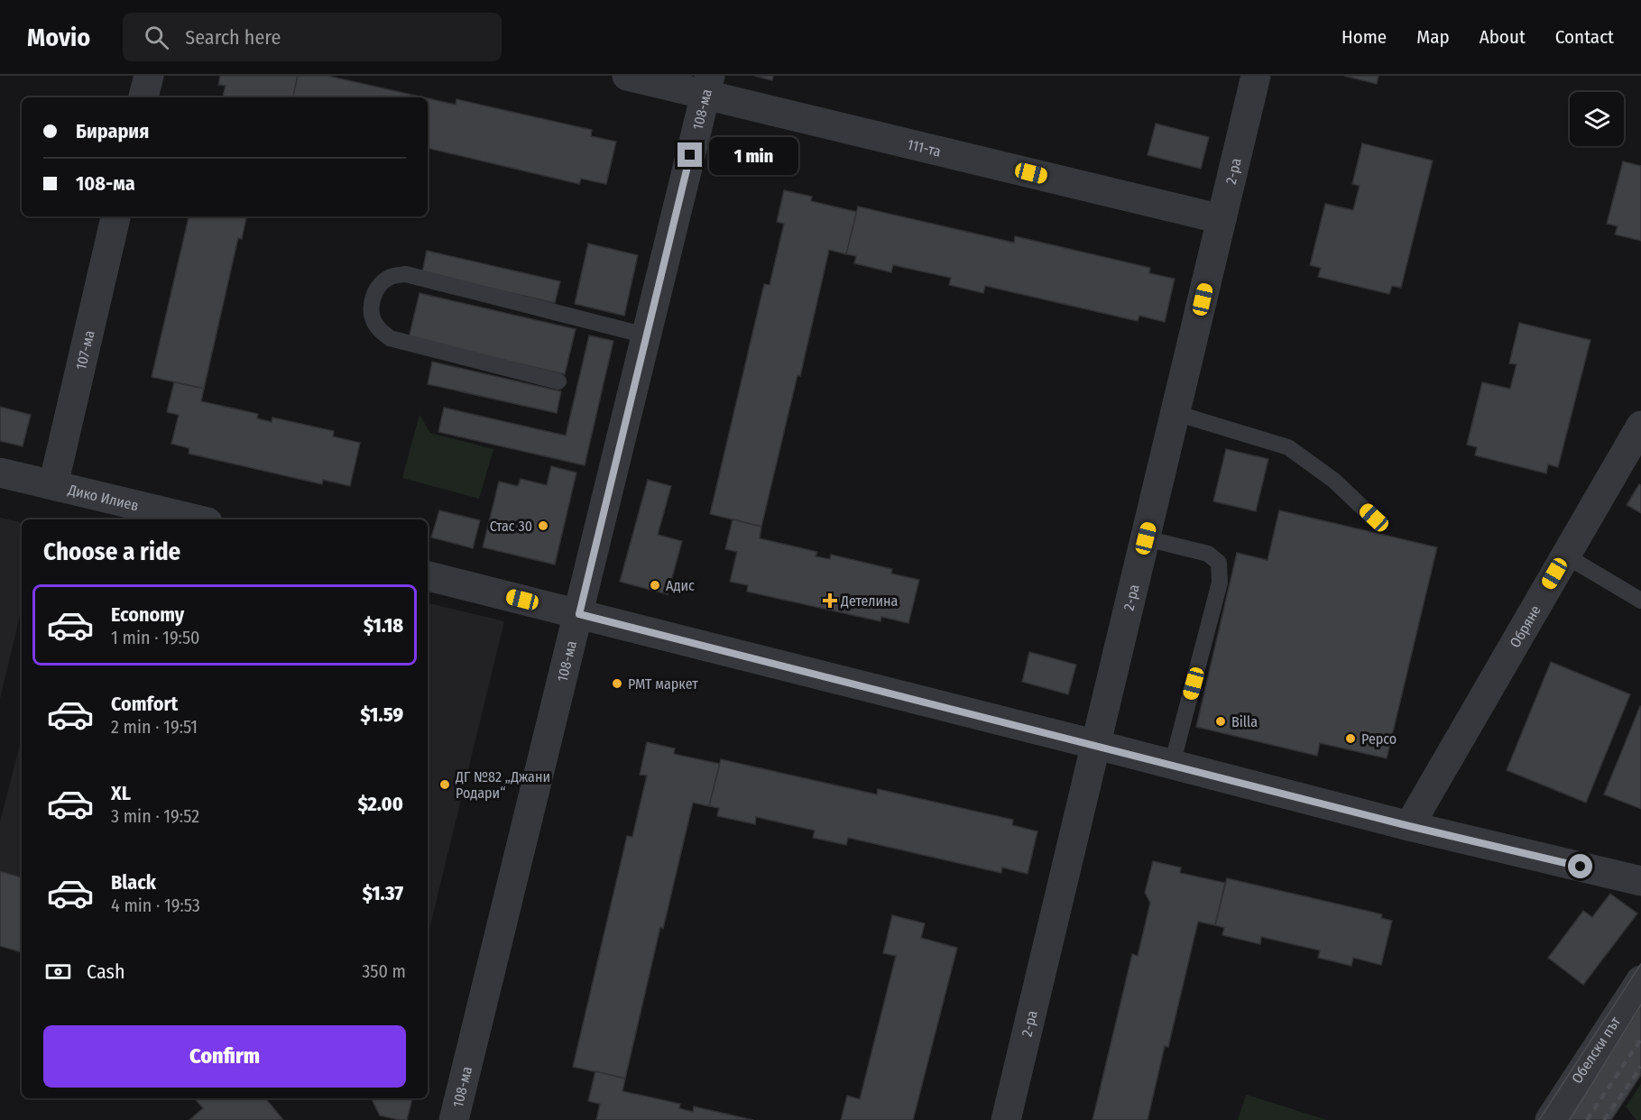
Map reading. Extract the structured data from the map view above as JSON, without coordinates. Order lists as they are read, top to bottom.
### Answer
{
  "streets": {
    "street": [
      "108-ма",
      "111-та",
      "2-ра",
      "107-ма",
      "Дико Илиев",
      "Обряне",
      "Обелски път"
    ]
  },
  "crossings": [
    ["108-ма", "111-та"],
    ["111-та", "2-ра"],
    ["107-ма", "Дико Илиев"]
  ],
  "places": {
    "other": [
      "Стас 30",
      "Адис",
      "РМТ маркет",
      "Billa",
      "Pepco",
      "ДГ №82 „Джани Родари“"
    ],
    "health": ["Детелина"]
  },
  "page": {
    "header": "Movio",
    "search": "Search here",
    "nav": [
      "Home",
      "Map",
      "About",
      "Contact"
    ],
    "banner": ["Бирария", "108-ма"],
    "bubble": "1 min",
    "heading": "Choose a ride",
    "list": [
      {
        "name": "Economy",
        "note": "1 min · 19:50",
        "value": "$1.18"
      },
      {
        "name": "Comfort",
        "note": "2 min · 19:51",
        "value": "$1.59"
      },
      {
        "name": "XL",
        "note": "3 min · 19:52",
        "value": "$2.00"
      },
      {
        "name": "Black",
        "note": "4 min · 19:53",
        "value": "$1.37"
      }
    ],
    "pay": ["Cash", "350 m"],
    "buttons": "Confirm"
  }
}
